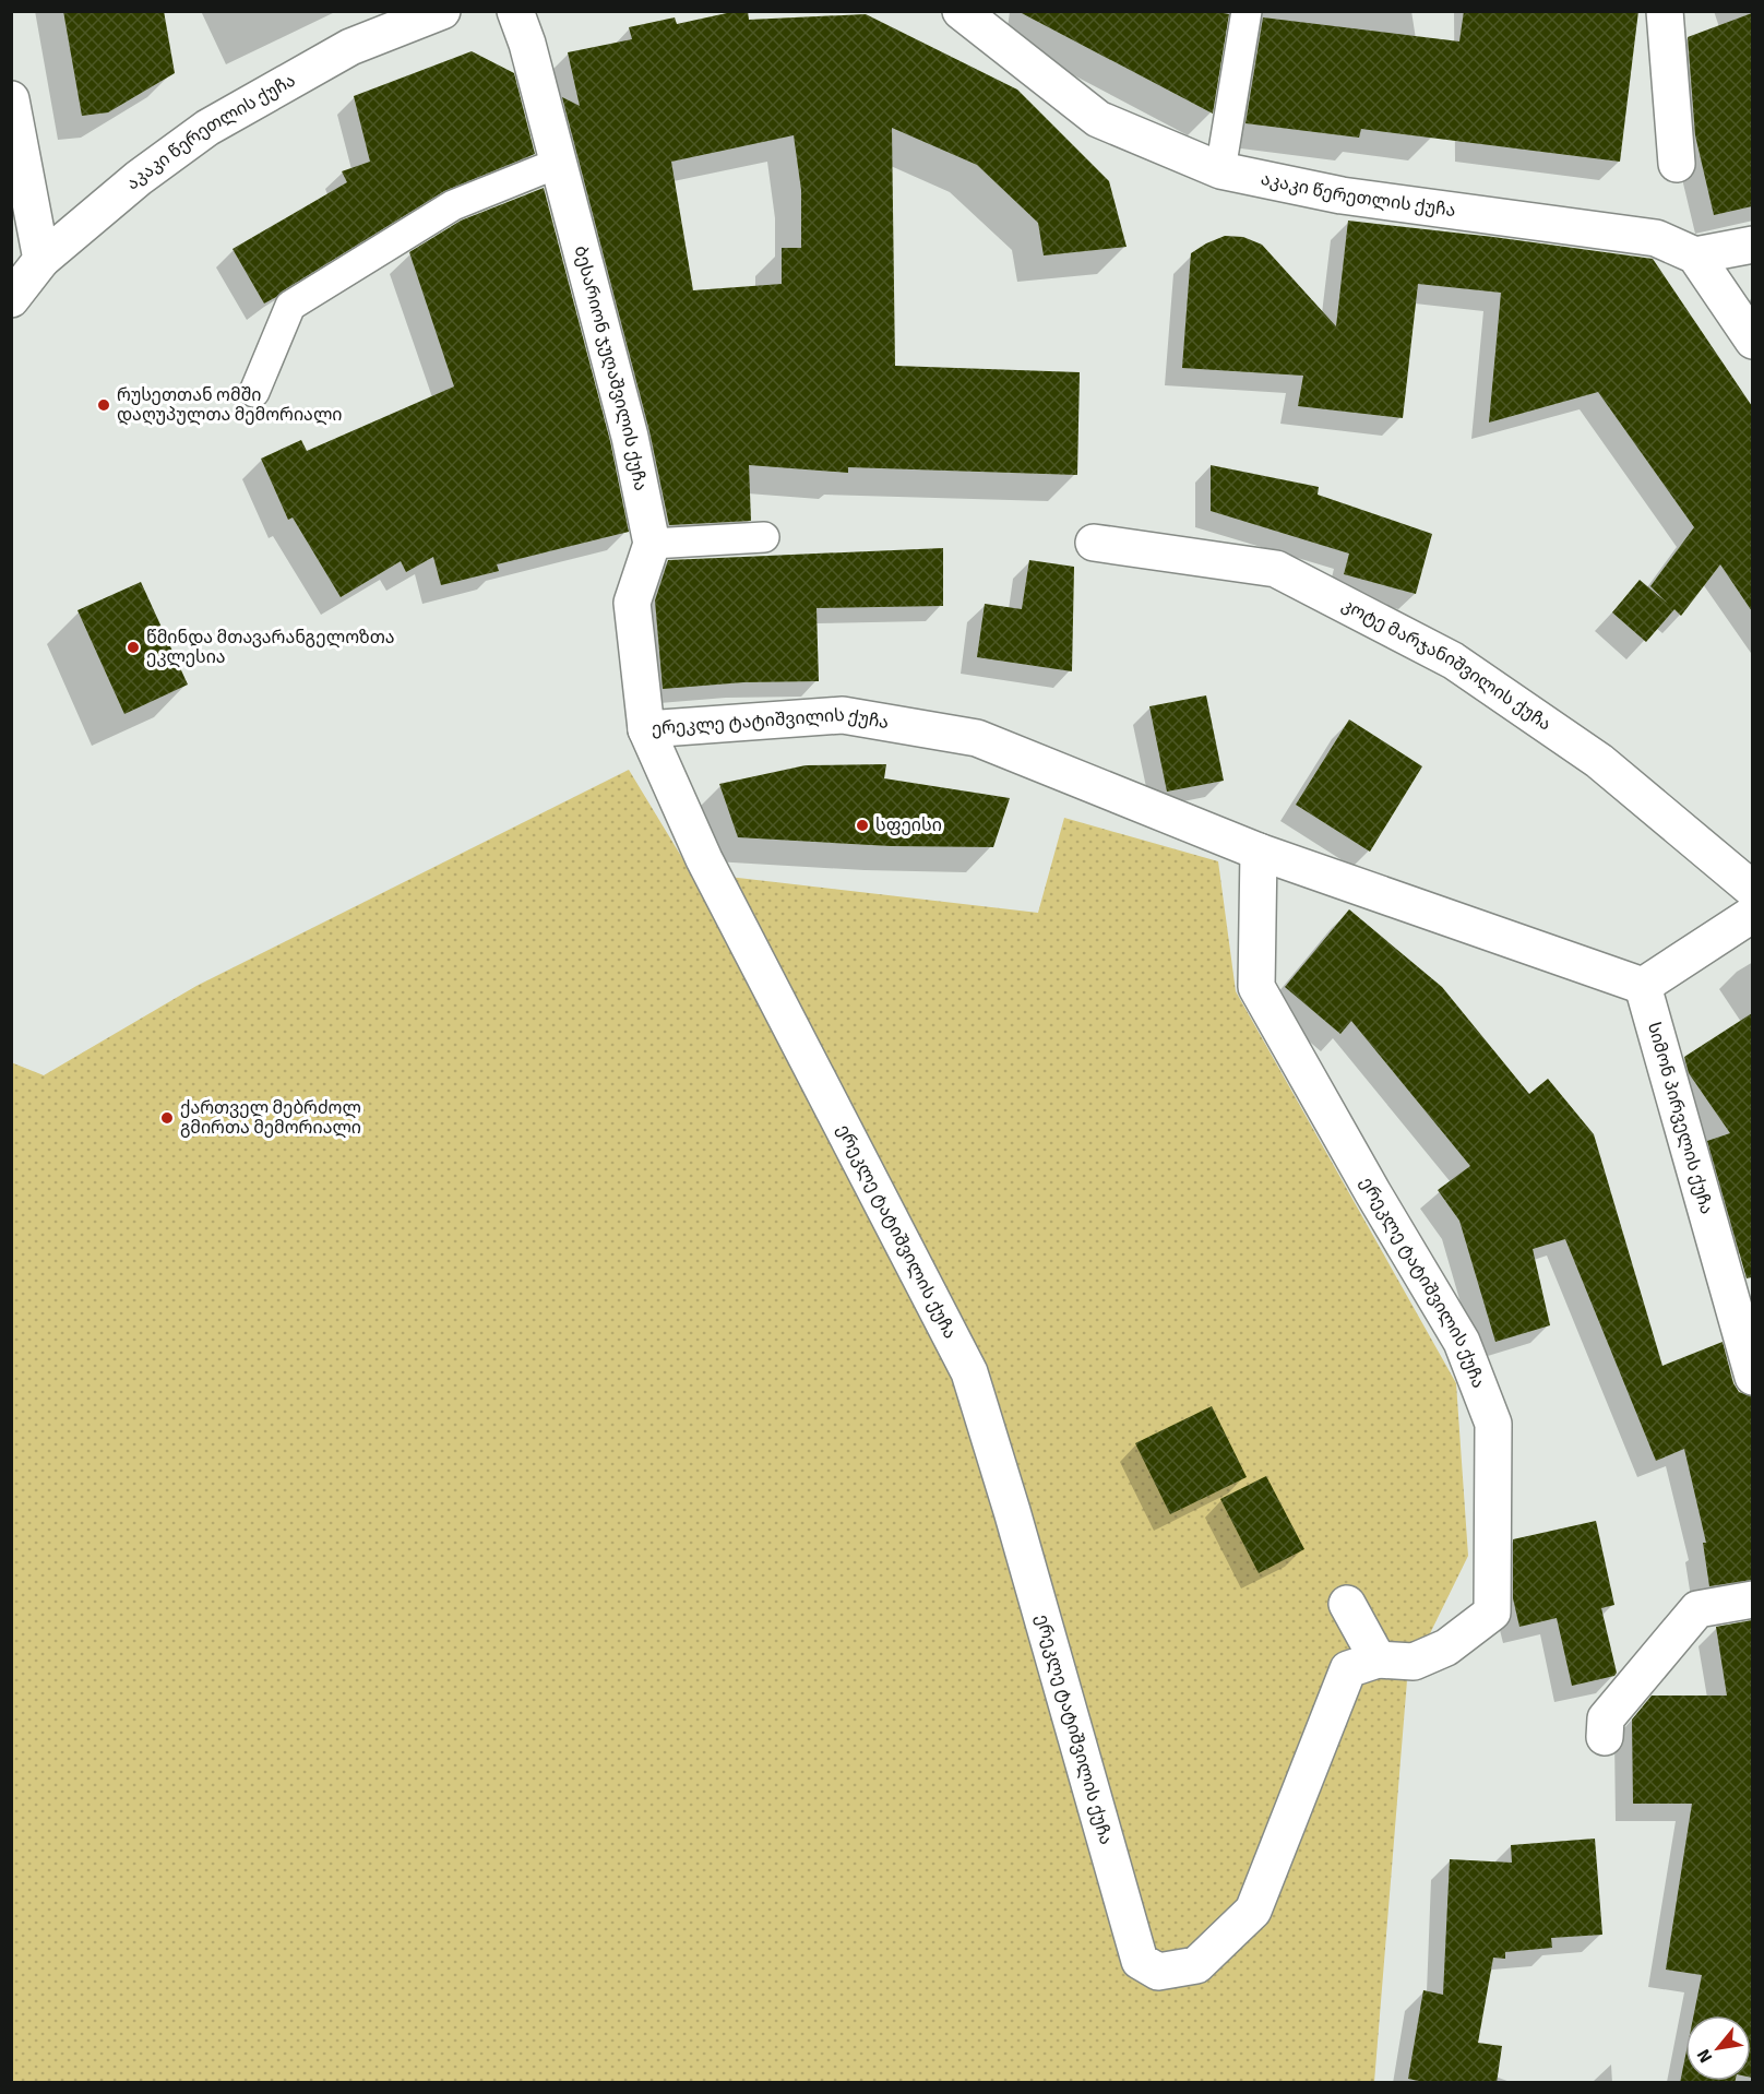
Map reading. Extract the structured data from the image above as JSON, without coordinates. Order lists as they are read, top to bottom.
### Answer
{
  "streets": {
    "street": [
      "აკაკი წერეთლის ქუჩა",
      "ბესარიონ ჯუღაშვილის ქუჩა",
      "კოტე მარჯანიშვილის ქუჩა",
      "ერეკლე ტატიშვილის ქუჩა",
      "სიმონ პირველის ქუჩა"
    ]
  },
  "crossings": [
    ["ბესარიონ ჯუღაშვილის ქუჩა", "ერეკლე ტატიშვილის ქუჩა"],
    ["ერეკლე ტატიშვილის ქუჩა", "სიმონ პირველის ქუჩა"]
  ],
  "places": [
    "რუსეთთან ომში დაღუპულთა მემორიალი",
    "წმინდა მთავარანგელოზთა ეკლესია",
    "სფეისი",
    "ქართველ მებრძოლ გმირთა მემორიალი"
  ],
  "north": "bottom left"
}
